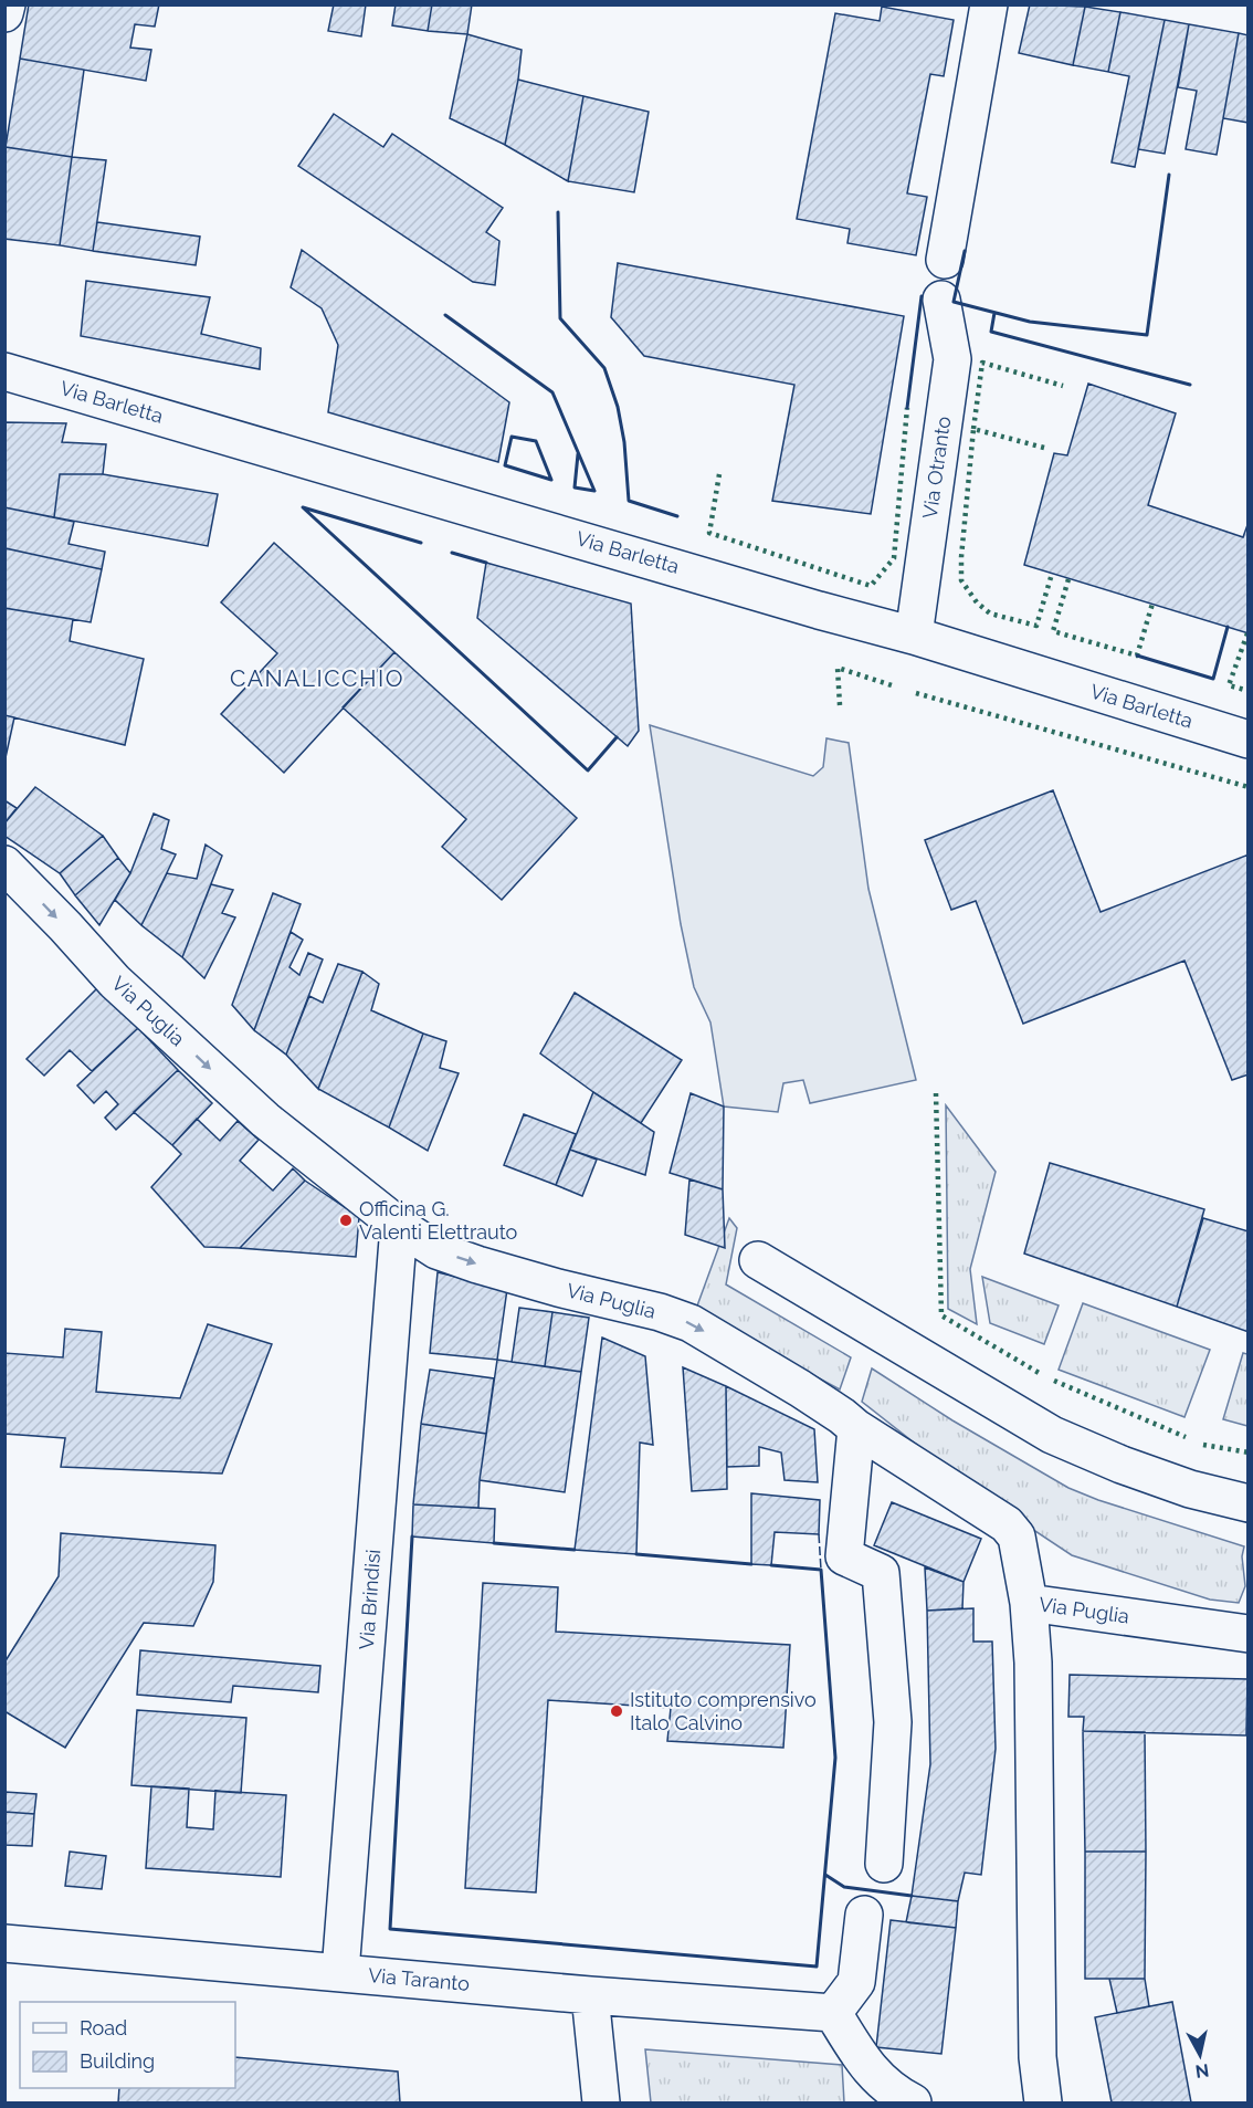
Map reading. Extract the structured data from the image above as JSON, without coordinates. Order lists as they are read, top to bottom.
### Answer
{
  "streets": {
    "street": [
      "Via Barletta",
      "Via Otranto",
      "Via Puglia",
      "Via Brindisi",
      "Via Taranto"
    ]
  },
  "crossings": [
    ["Via Barletta", "Via Otranto"],
    ["Via Puglia", "Via Brindisi"],
    ["Via Brindisi", "Via Taranto"]
  ],
  "one_way": ["Via Puglia"],
  "districts": ["CANALICCHIO"],
  "places": ["Officina G. Valenti Elettrauto", "Istituto comprensivo Italo Calvino"],
  "legend": ["Road", "Building"],
  "north": "bottom"
}
